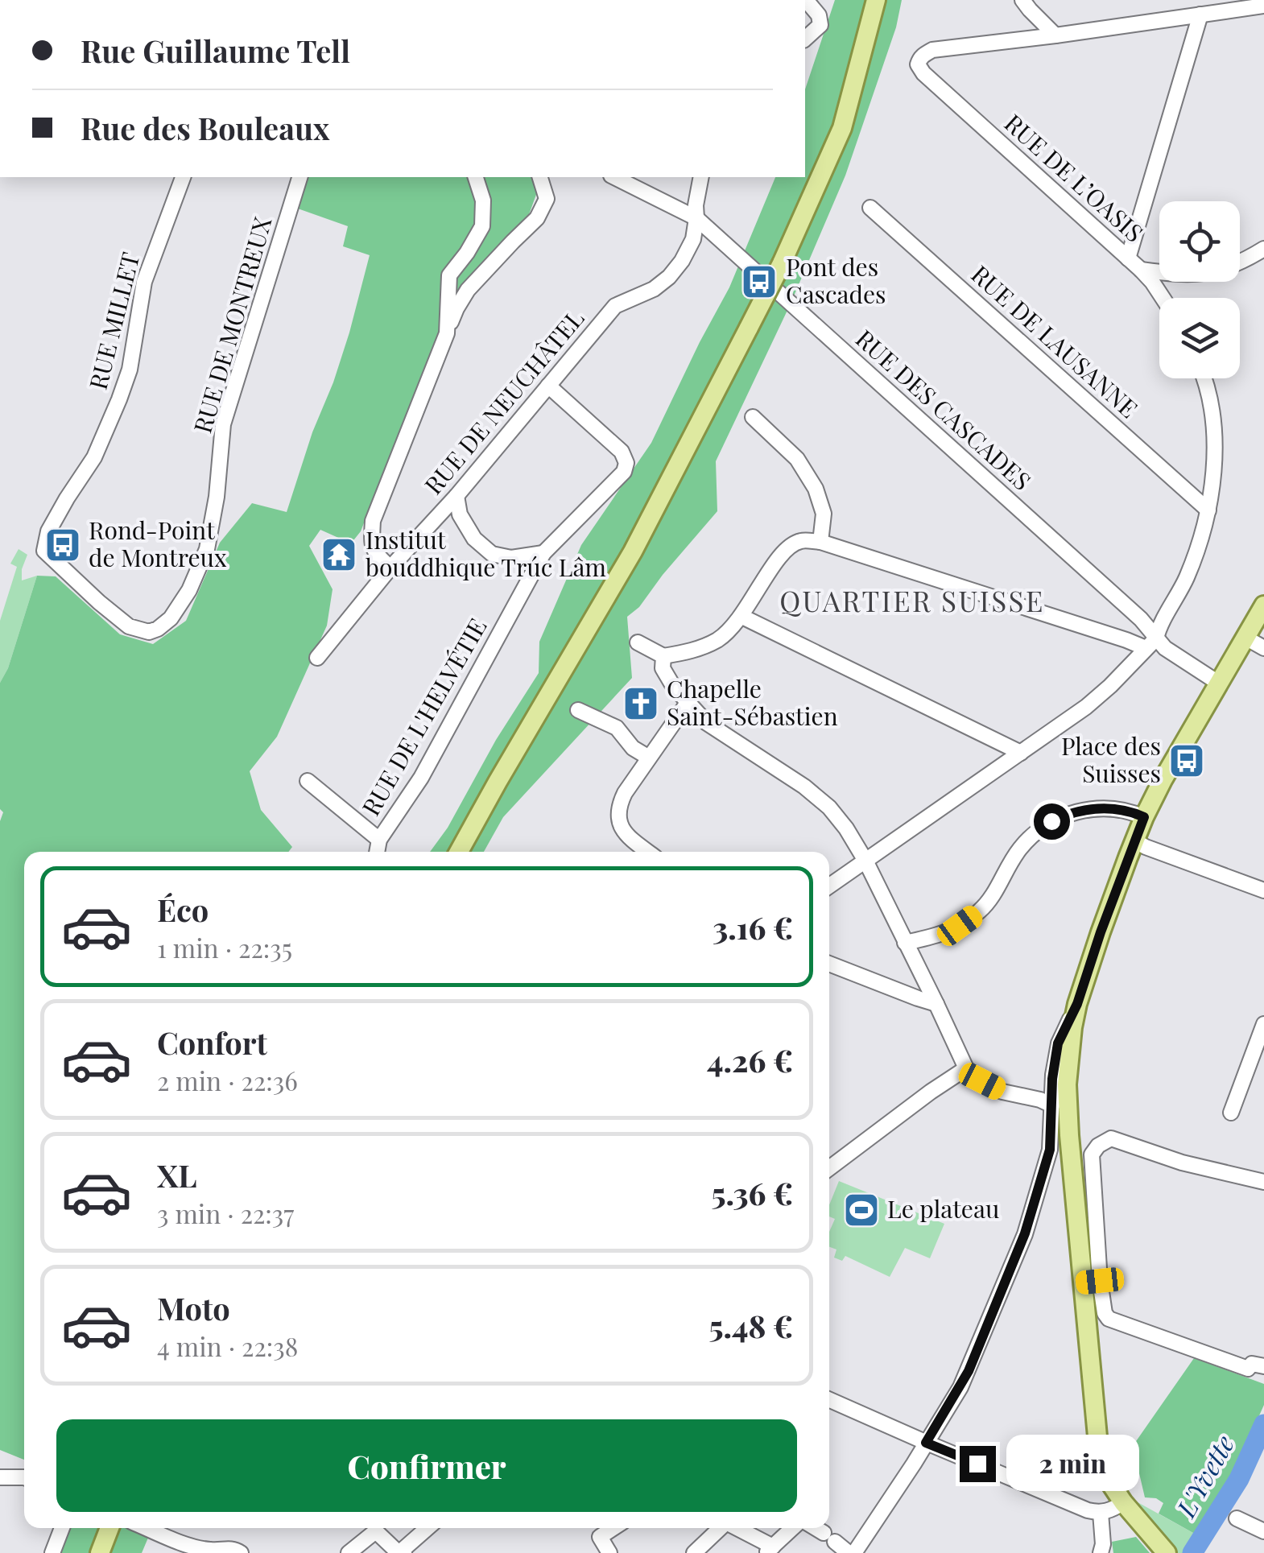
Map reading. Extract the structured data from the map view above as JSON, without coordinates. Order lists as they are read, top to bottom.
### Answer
{
  "streets": {
    "street": [
      "RUE DE L’OASIS",
      "RUE MILLET",
      "RUE DE MONTREUX",
      "RUE DE LAUSANNE",
      "RUE DE NEUCHÂTEL",
      "RUE DES CASCADES",
      "RUE DE L'HELVÉTIE"
    ]
  },
  "crossings": [
    ["RUE MILLET", "RUE DE MONTREUX"],
    ["RUE DE NEUCHÂTEL", "RUE DES CASCADES"],
    ["RUE DE NEUCHÂTEL", "RUE DE L'HELVÉTIE"]
  ],
  "districts": ["QUARTIER SUISSE"],
  "water": ["L'Yvette"],
  "places": {
    "bus stop": ["Pont des Cascades", "Rond-Point de Montreux", "Place des Suisses"],
    "temple": ["Institut bouddhique Trúc Lâm"],
    "church": ["Chapelle Saint-Sébastien"],
    "sports": ["Le plateau"]
  },
  "page": {
    "banner": ["Rue Guillaume Tell", "Rue des Bouleaux"],
    "list": [
      {
        "name": "Éco",
        "note": "1 min · 22:35",
        "value": "3.16 €"
      },
      {
        "name": "Confort",
        "note": "2 min · 22:36",
        "value": "4.26 €"
      },
      {
        "name": "XL",
        "note": "3 min · 22:37",
        "value": "5.36 €"
      },
      {
        "name": "Moto",
        "note": "4 min · 22:38",
        "value": "5.48 €"
      }
    ],
    "buttons": "Confirmer",
    "bubble": "2 min"
  }
}
